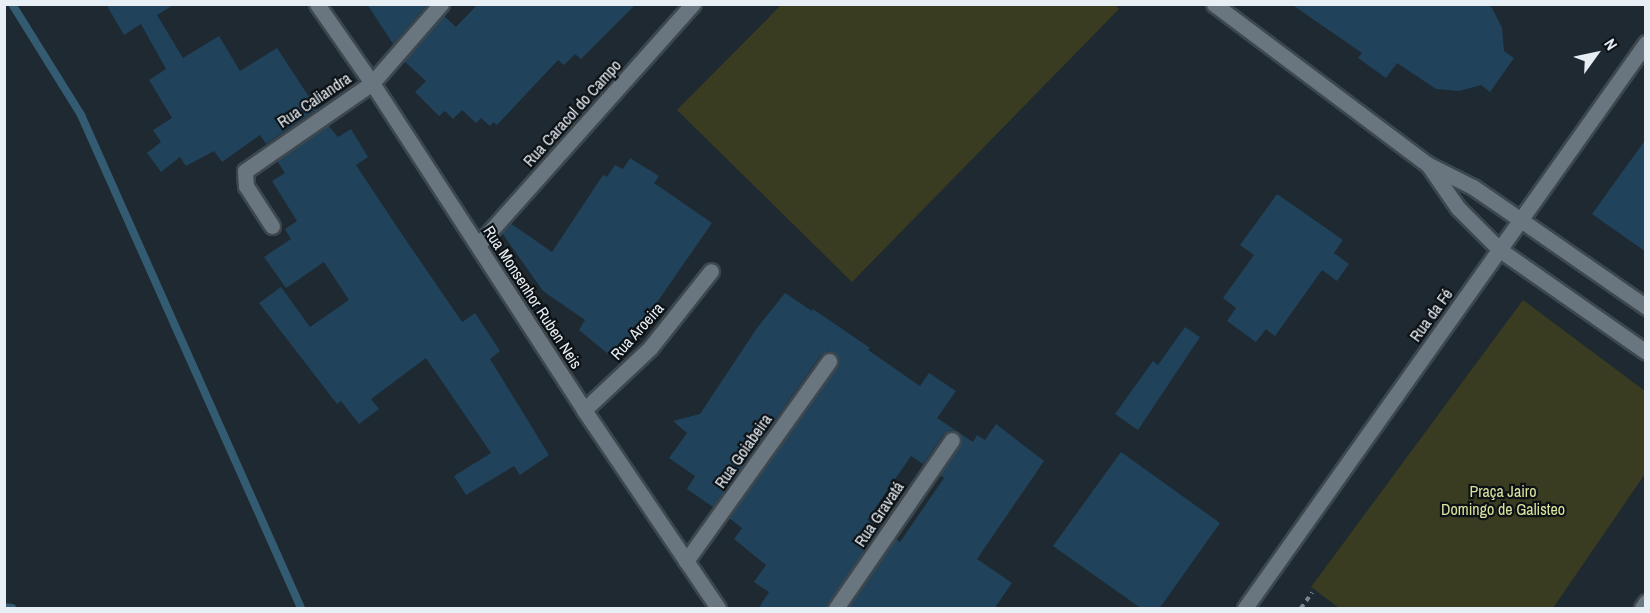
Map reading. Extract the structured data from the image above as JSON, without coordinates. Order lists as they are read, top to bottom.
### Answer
{
  "streets": {
    "street": [
      "Rua Caliandra",
      "Rua Caracol do Campo",
      "Rua Monsenhor Ruben Neis",
      "Rua da Fé",
      "Rua Aroeira",
      "Rua Goiabeira",
      "Rua Gravatá"
    ]
  },
  "crossings": [
    ["Rua Caliandra", "Rua Monsenhor Ruben Neis"],
    ["Rua Caracol do Campo", "Rua Monsenhor Ruben Neis"],
    ["Rua Monsenhor Ruben Neis", "Rua Aroeira"],
    ["Rua Monsenhor Ruben Neis", "Rua Goiabeira"]
  ],
  "parks": ["Praça Jairo Domingo de Galisteo"],
  "north": "top right"
}
